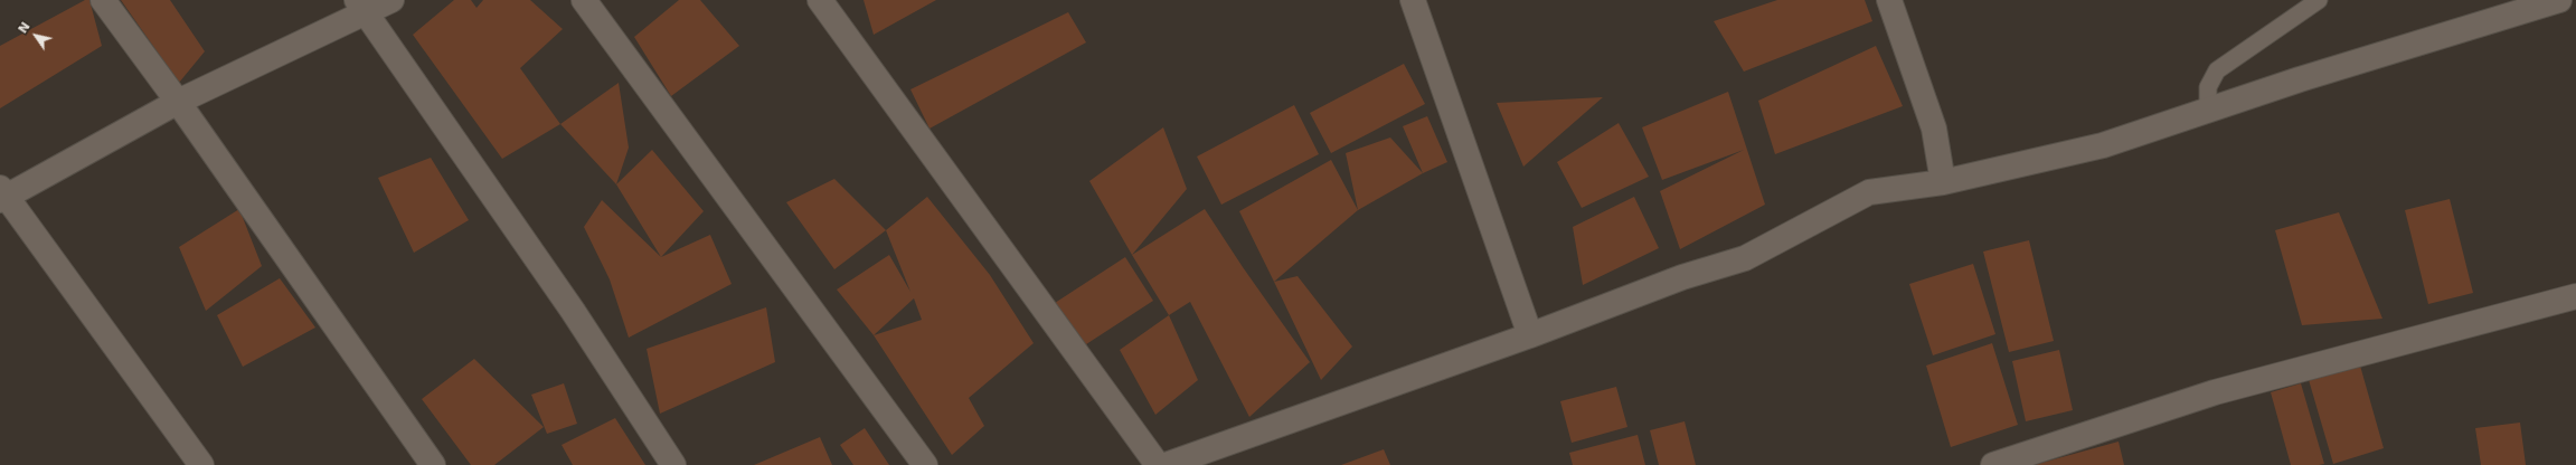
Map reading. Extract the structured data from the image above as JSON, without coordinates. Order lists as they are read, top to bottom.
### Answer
{
  "north": "top left"
}
